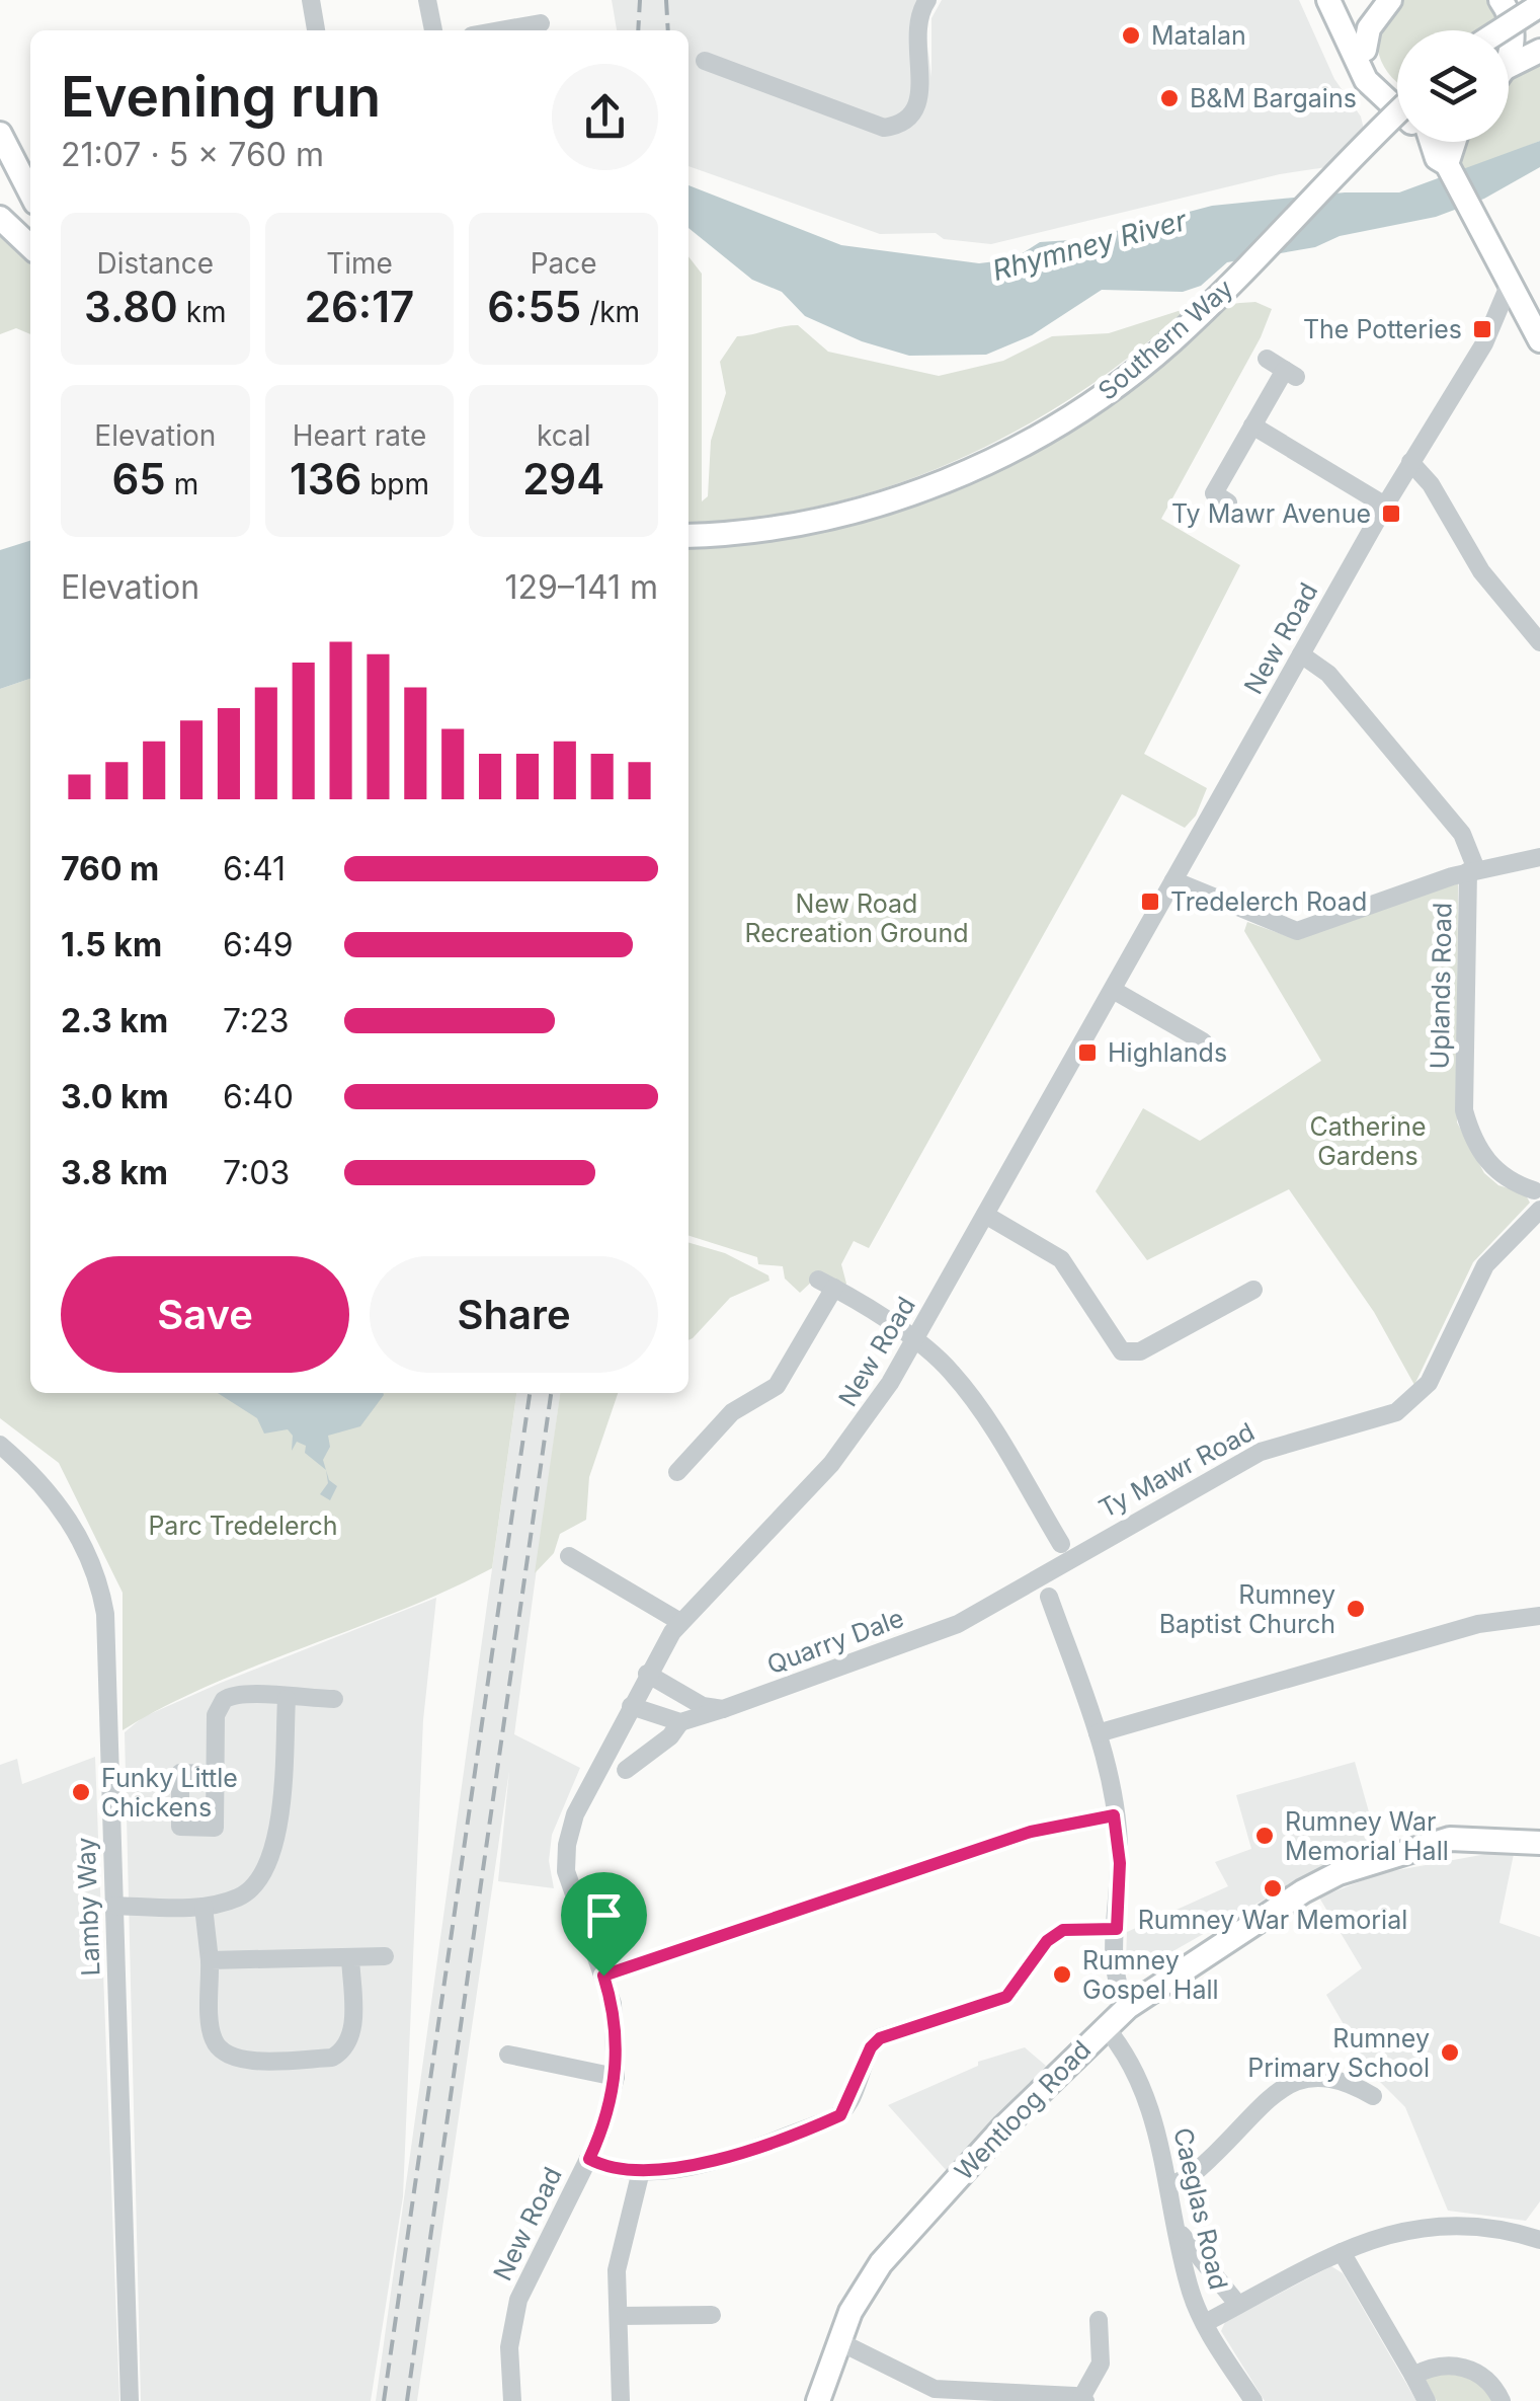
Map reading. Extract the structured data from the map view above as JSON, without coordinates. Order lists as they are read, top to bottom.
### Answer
{
  "streets": {
    "main road": ["Southern Way", "Wentloog Road"],
    "street": [
      "New Road",
      "Uplands Road",
      "Ty Mawr Road",
      "Quarry Dale",
      "Lamby Way",
      "Caeglas Road"
    ]
  },
  "crossings": [
    ["New Road", "Uplands Road"],
    ["Ty Mawr Road", "Quarry Dale"],
    ["Wentloog Road", "Caeglas Road"]
  ],
  "water": ["Rhymney River"],
  "parks": ["New Road Recreation Ground", "Catherine Gardens", "Parc Tredelerch"],
  "places": {
    "other": [
      "Matalan",
      "B&M Bargains",
      "Rumney Baptist Church",
      "Funky Little Chickens",
      "Rumney War Memorial Hall",
      "Rumney War Memorial",
      "Rumney Gospel Hall",
      "Rumney Primary School"
    ],
    "transit": [
      "The Potteries",
      "Ty Mawr Avenue",
      "Tredelerch Road",
      "Highlands"
    ]
  },
  "page": {
    "heading": ["Evening run", "21:07 · 5 × 760 m"],
    "stats": [
      ["Distance", "3.80 km"],
      ["Time", "26:17"],
      ["Pace", "6:55 /km"],
      ["Elevation", "65 m"],
      ["Heart rate", "136 bpm"],
      ["kcal", "294"]
    ],
    "chart": ["Elevation", "129–141 m"],
    "list": [
      {
        "name": "760 m",
        "note": "6:41"
      },
      {
        "name": "1.5 km",
        "note": "6:49"
      },
      {
        "name": "2.3 km",
        "note": "7:23"
      },
      {
        "name": "3.0 km",
        "note": "6:40"
      },
      {
        "name": "3.8 km",
        "note": "7:03"
      }
    ],
    "buttons": ["Save", "Share"]
  }
}
